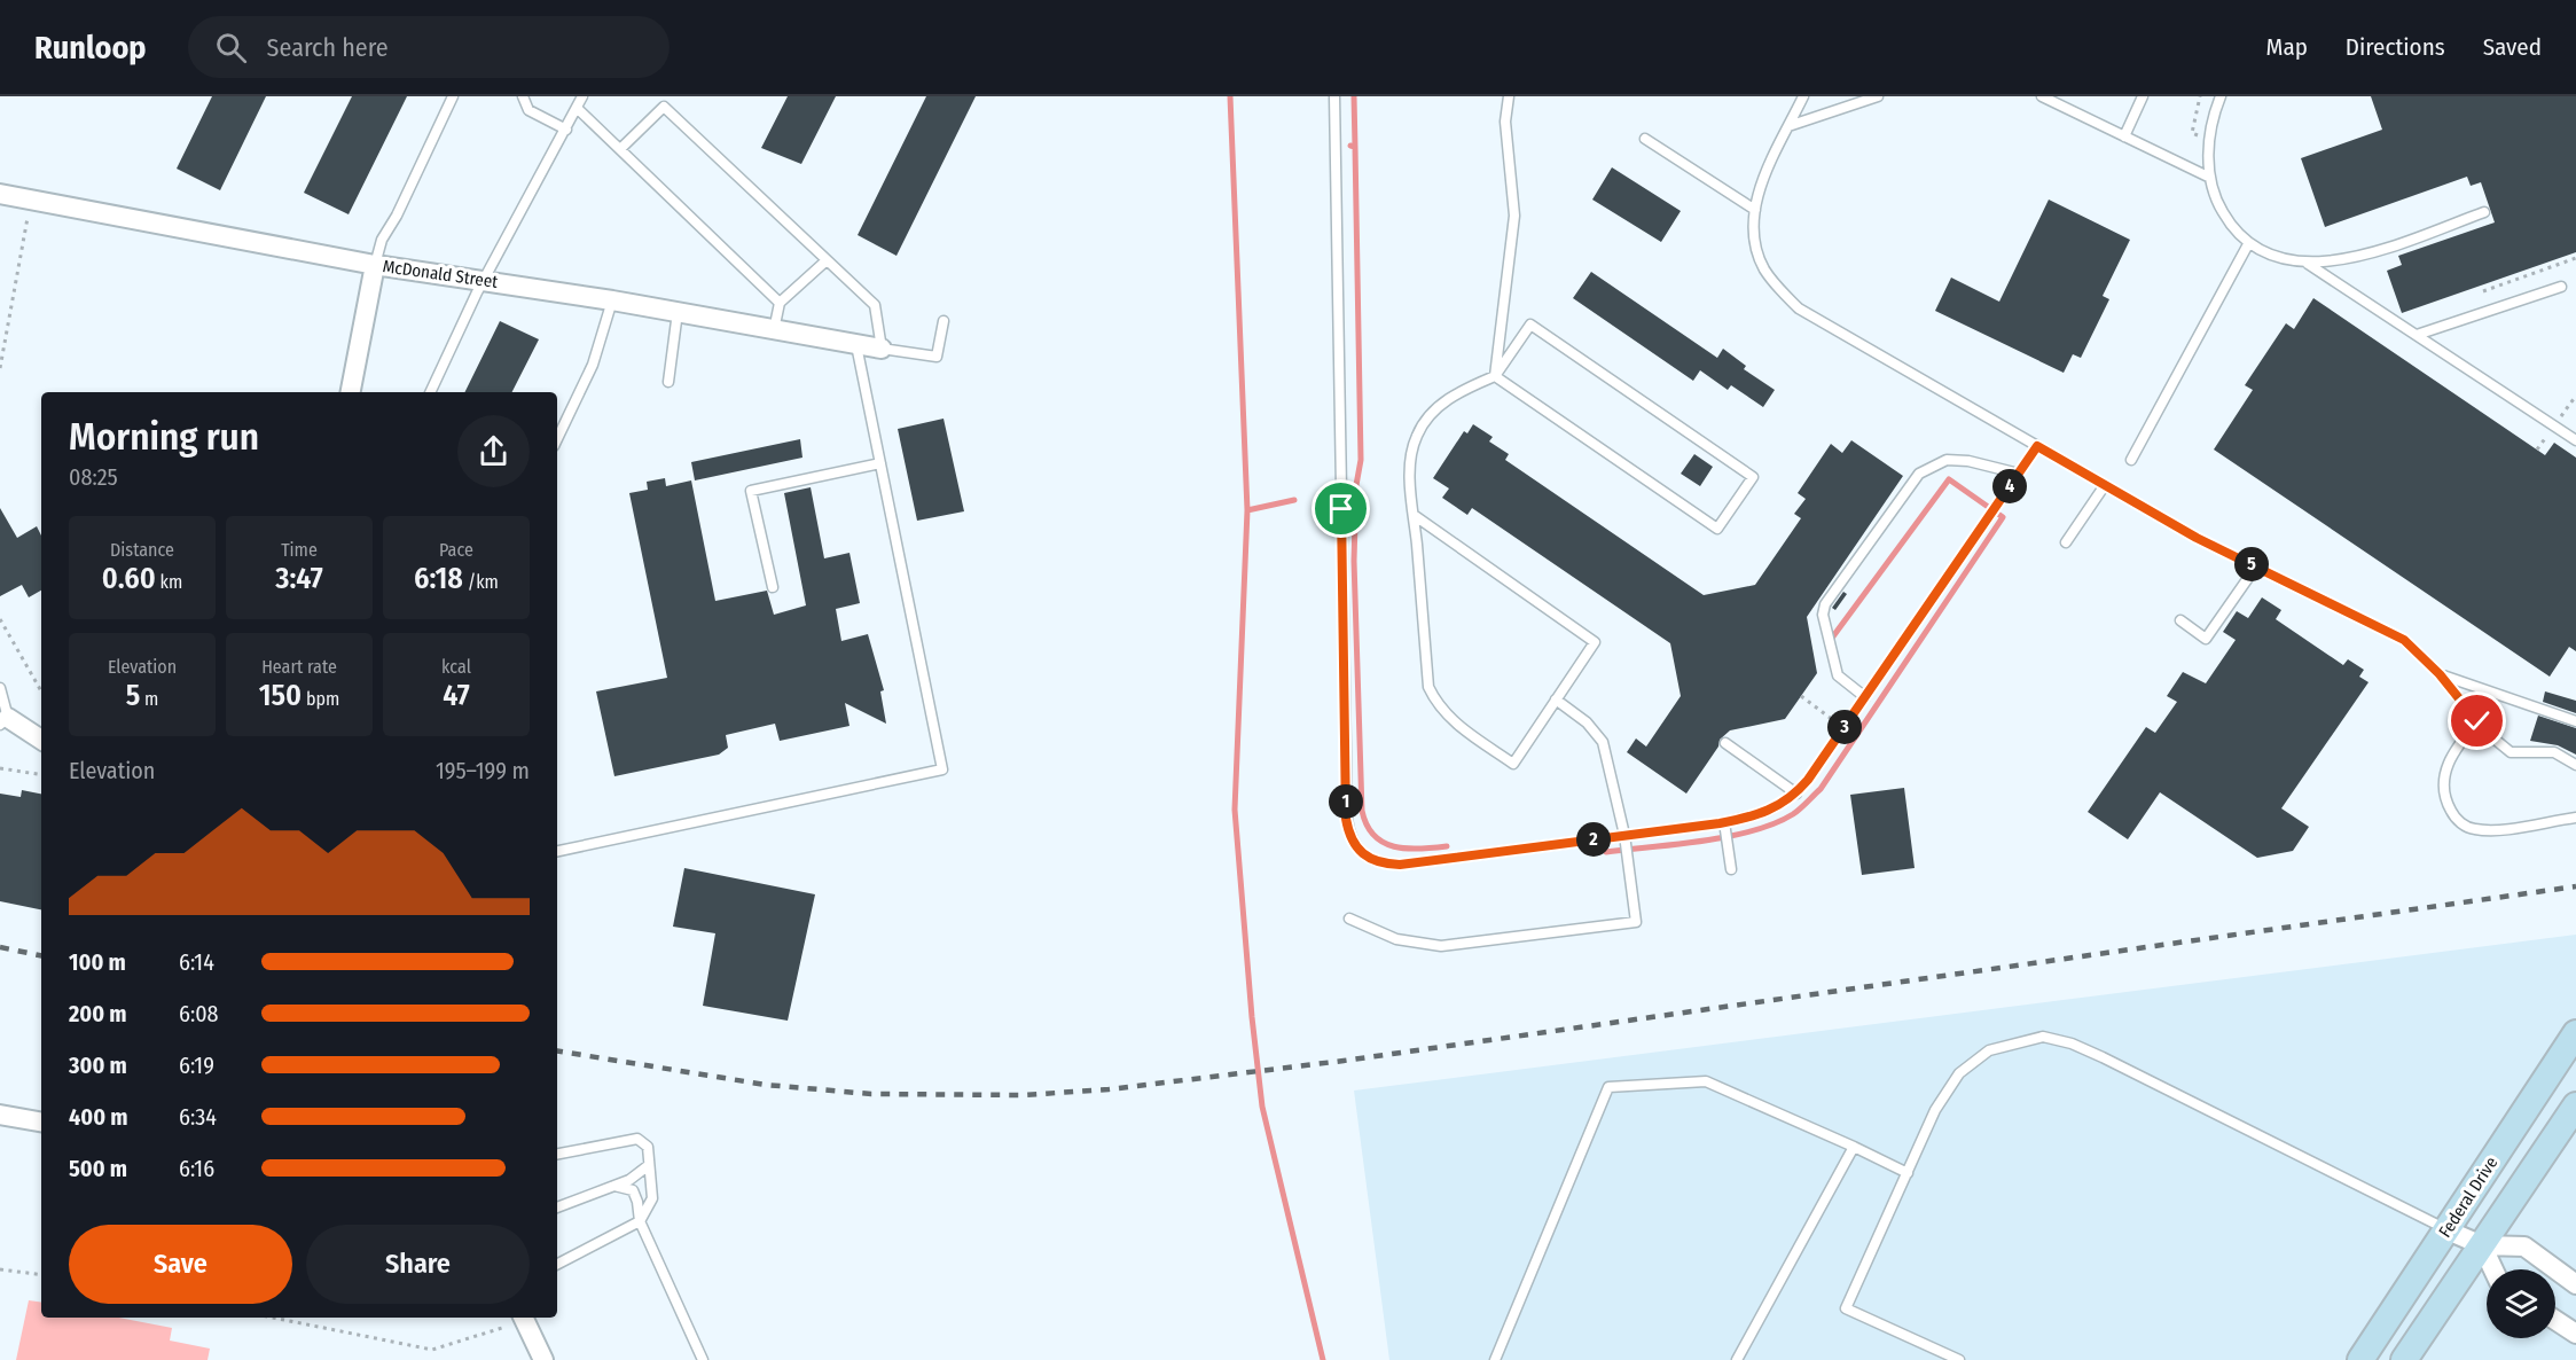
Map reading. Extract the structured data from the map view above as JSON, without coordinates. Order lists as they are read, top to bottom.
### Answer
{
  "streets": {
    "main road": ["Federal Drive"],
    "street": ["McDonald Street"]
  },
  "page": {
    "header": "Runloop",
    "search": "Search here",
    "nav": ["Map", "Directions", "Saved"],
    "heading": ["Morning run", "08:25"],
    "pins": [
      "4",
      "5",
      "3",
      "1",
      "2"
    ],
    "stats": [
      ["Distance", "0.60 km"],
      ["Time", "3:47"],
      ["Pace", "6:18 /km"],
      ["Elevation", "5 m"],
      ["Heart rate", "150 bpm"],
      ["kcal", "47"]
    ],
    "chart": ["Elevation", "195–199 m"],
    "list": [
      {
        "name": "100 m",
        "note": "6:14"
      },
      {
        "name": "200 m",
        "note": "6:08"
      },
      {
        "name": "300 m",
        "note": "6:19"
      },
      {
        "name": "400 m",
        "note": "6:34"
      },
      {
        "name": "500 m",
        "note": "6:16"
      }
    ],
    "buttons": ["Save", "Share"]
  }
}
